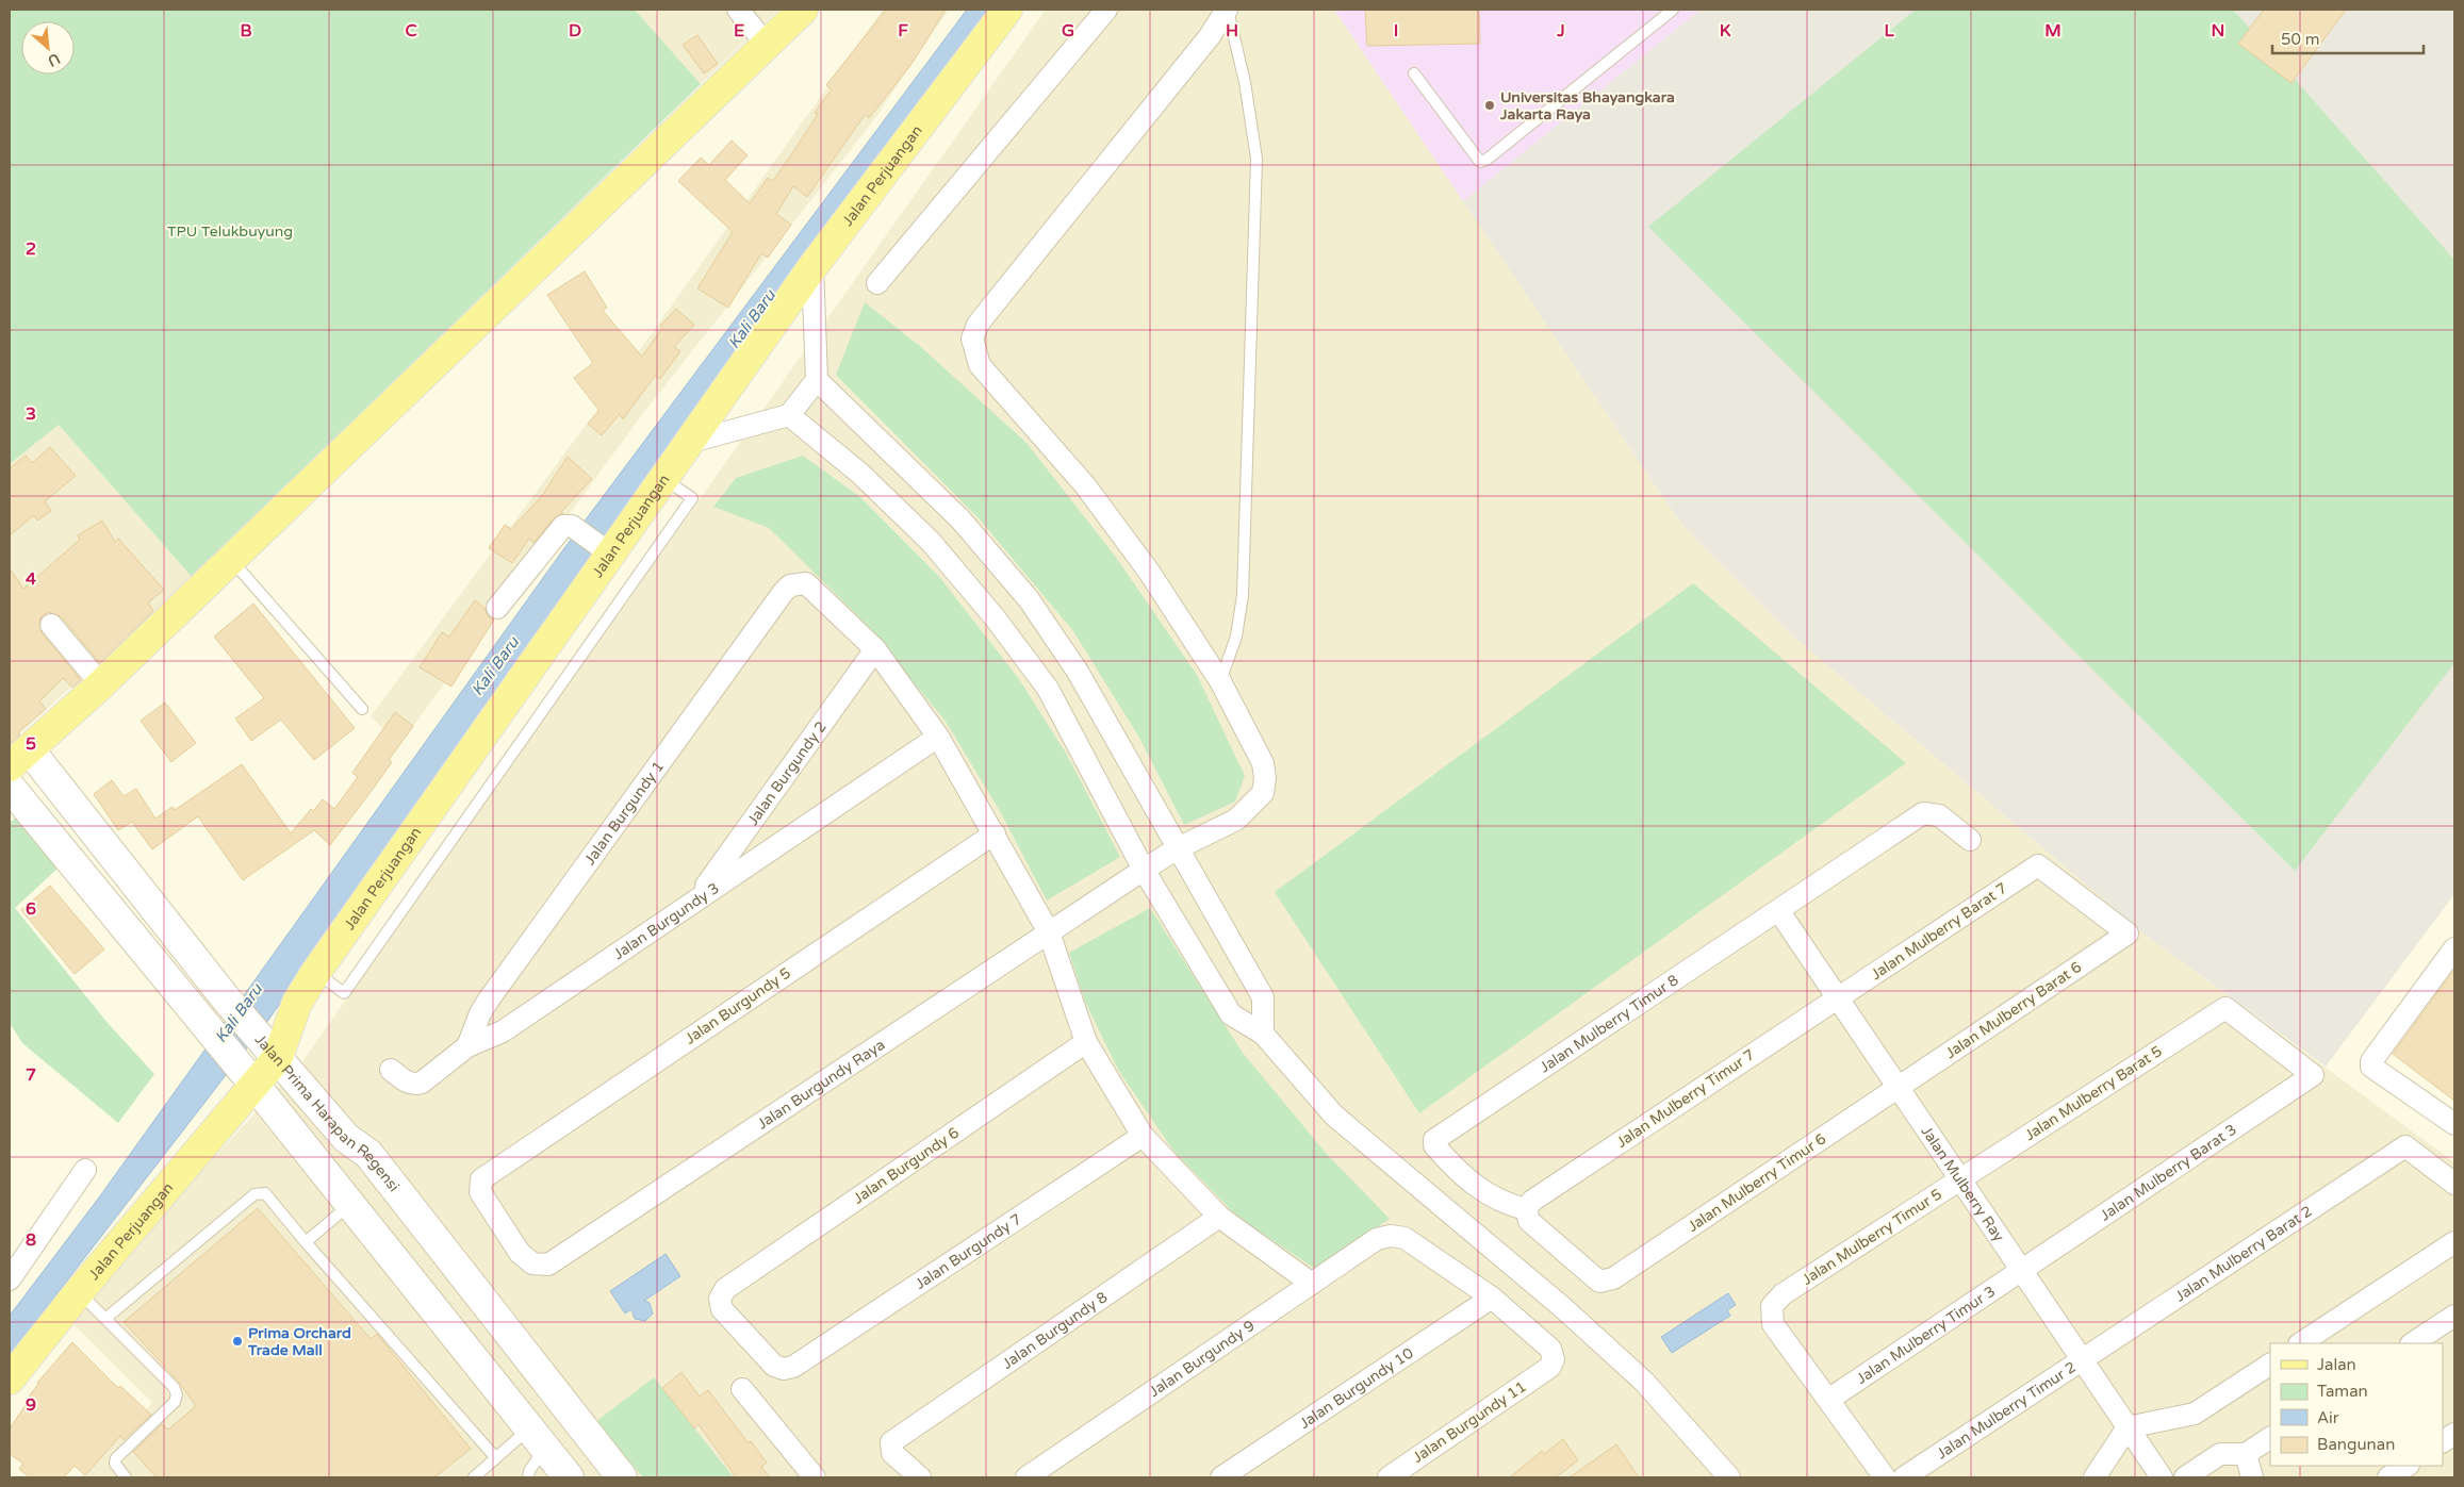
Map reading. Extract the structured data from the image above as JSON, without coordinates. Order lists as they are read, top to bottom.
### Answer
{
  "streets": {
    "main road": ["Jalan Perjuangan"],
    "street": [
      "Jalan Burgundy 2",
      "Jalan Burgundy 1",
      "Jalan Burgundy 3",
      "Jalan Mulberry Barat 7",
      "Jalan Burgundy 5",
      "Jalan Mulberry Barat 6",
      "Jalan Mulberry Timur 8",
      "Jalan Burgundy Raya",
      "Jalan Mulberry Barat 5",
      "Jalan Mulberry Timur 7",
      "Jalan Prima Harapan Regensi",
      "Jalan Burgundy 6",
      "Jalan Mulberry Barat 3",
      "Jalan Mulberry Timur 6",
      "Jalan Mulberry Ray",
      "Jalan Mulberry Timur 5",
      "Jalan Burgundy 7",
      "Jalan Mulberry Barat 2",
      "Jalan Burgundy 8",
      "Jalan Mulberry Timur 3",
      "Jalan Burgundy 9",
      "Jalan Burgundy 10",
      "Jalan Mulberry Timur 2",
      "Jalan Burgundy 11"
    ]
  },
  "crossings": [
    ["Jalan Perjuangan", "Jalan Prima Harapan Regensi"],
    ["Jalan Burgundy 2", "Jalan Burgundy 1"],
    ["Jalan Burgundy 2", "Jalan Burgundy 3"],
    ["Jalan Burgundy 1", "Jalan Burgundy 3"],
    ["Jalan Mulberry Barat 7", "Jalan Mulberry Barat 6"],
    ["Jalan Mulberry Barat 7", "Jalan Mulberry Timur 7"],
    ["Jalan Mulberry Barat 7", "Jalan Mulberry Ray"],
    ["Jalan Burgundy 5", "Jalan Burgundy Raya"],
    ["Jalan Mulberry Barat 6", "Jalan Mulberry Timur 6"],
    ["Jalan Mulberry Barat 6", "Jalan Mulberry Ray"],
    ["Jalan Mulberry Timur 8", "Jalan Mulberry Timur 7"],
    ["Jalan Mulberry Timur 8", "Jalan Mulberry Timur 6"],
    ["Jalan Mulberry Timur 8", "Jalan Mulberry Ray"],
    ["Jalan Mulberry Barat 5", "Jalan Mulberry Barat 3"],
    ["Jalan Mulberry Barat 5", "Jalan Mulberry Ray"],
    ["Jalan Mulberry Barat 5", "Jalan Mulberry Timur 5"],
    ["Jalan Mulberry Timur 7", "Jalan Mulberry Timur 6"],
    ["Jalan Mulberry Timur 7", "Jalan Mulberry Ray"],
    ["Jalan Burgundy 6", "Jalan Burgundy 7"],
    ["Jalan Mulberry Barat 3", "Jalan Mulberry Ray"],
    ["Jalan Mulberry Barat 3", "Jalan Mulberry Timur 3"],
    ["Jalan Mulberry Timur 6", "Jalan Mulberry Ray"],
    ["Jalan Mulberry Ray", "Jalan Mulberry Timur 5"],
    ["Jalan Mulberry Ray", "Jalan Mulberry Barat 2"],
    ["Jalan Mulberry Ray", "Jalan Mulberry Timur 3"],
    ["Jalan Mulberry Ray", "Jalan Mulberry Timur 2"],
    ["Jalan Mulberry Timur 5", "Jalan Mulberry Timur 3"],
    ["Jalan Mulberry Barat 2", "Jalan Mulberry Timur 2"],
    ["Jalan Burgundy 9", "Jalan Burgundy 10"],
    ["Jalan Burgundy 9", "Jalan Burgundy 11"],
    ["Jalan Burgundy 10", "Jalan Burgundy 11"]
  ],
  "water": ["Kali Baru"],
  "parks": ["TPU Telukbuyung"],
  "places": ["Universitas Bhayangkara Jakarta Raya", "Prima Orchard Trade Mall"],
  "legend": [
    "Jalan",
    "Taman",
    "Air",
    "Bangunan"
  ],
  "scale_bar": "50 m",
  "north": "bottom right",
  "grid": {
    "columns": [
      "B",
      "C",
      "D",
      "E",
      "F",
      "G",
      "H",
      "I",
      "J",
      "K",
      "L",
      "M",
      "N"
    ],
    "rows": [
      "2",
      "3",
      "4",
      "5",
      "6",
      "7",
      "8",
      "9"
    ]
  }
}
